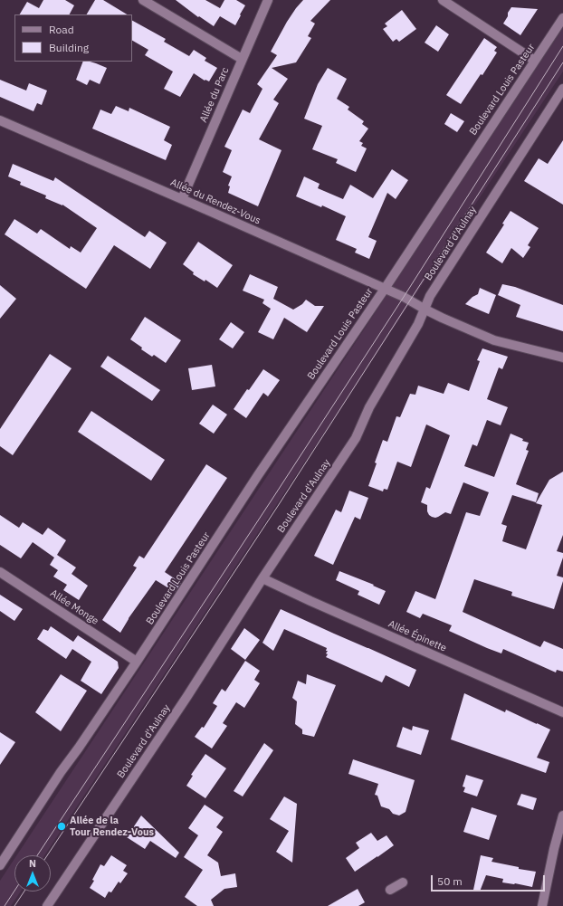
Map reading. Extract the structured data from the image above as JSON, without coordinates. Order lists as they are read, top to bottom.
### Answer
{
  "streets": {
    "street": [
      "Boulevard Louis Pasteur",
      "Allée du Parc",
      "Allée du Rendez-Vous",
      "Boulevard d'Aulnay",
      "Allée Monge",
      "Allée Épinette"
    ]
  },
  "crossings": [
    ["Boulevard Louis Pasteur", "Allée du Rendez-Vous"],
    ["Boulevard Louis Pasteur", "Allée Monge"],
    ["Allée du Parc", "Allée du Rendez-Vous"],
    ["Allée du Rendez-Vous", "Boulevard d'Aulnay"],
    ["Boulevard d'Aulnay", "Allée Épinette"]
  ],
  "places": ["Allée de la Tour Rendez-Vous"],
  "legend": ["Road", "Building"],
  "scale_bar": "50 m",
  "north": "top"
}
